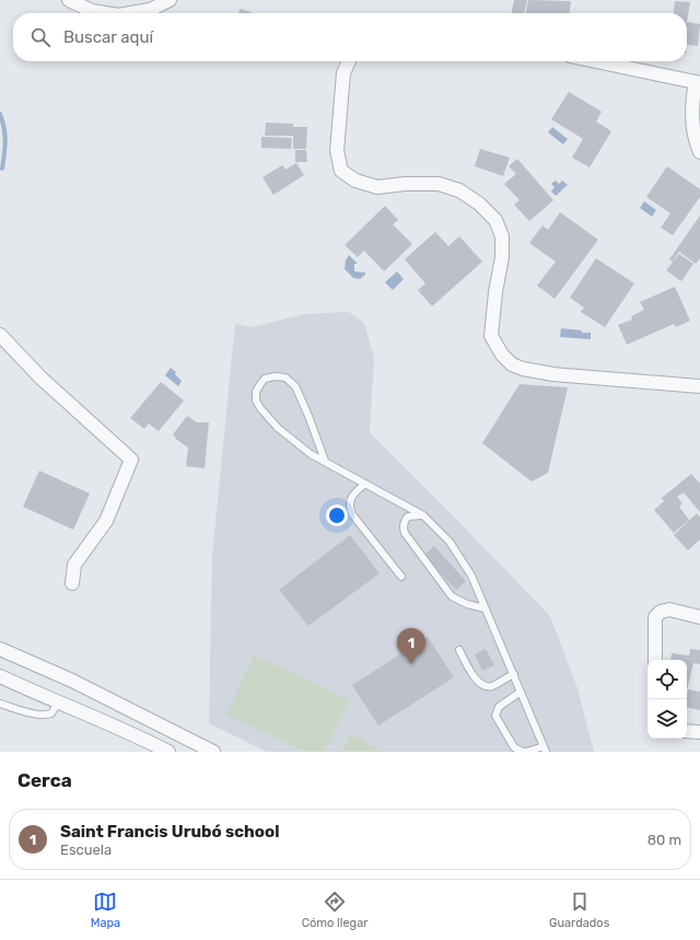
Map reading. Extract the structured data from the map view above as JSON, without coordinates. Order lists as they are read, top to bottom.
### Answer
{
  "page": {
    "search": "Buscar aquí",
    "pins": "1",
    "heading": "Cerca",
    "list": [
      {
        "mark": "1",
        "name": "Saint Francis Urubó school",
        "note": "Escuela",
        "value": "80 m"
      }
    ],
    "nav": ["Mapa", "Cómo llegar", "Guardados"]
  }
}
